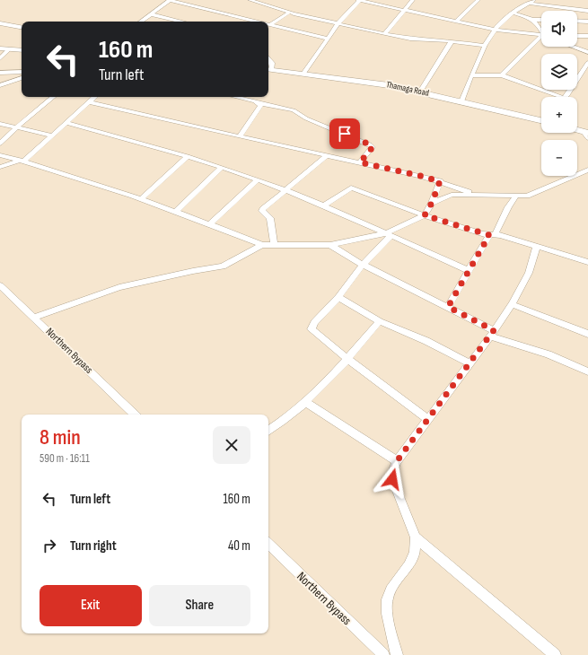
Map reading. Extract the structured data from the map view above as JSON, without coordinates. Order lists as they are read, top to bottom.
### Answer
{
  "streets": {
    "main road": ["Thamaga Road"],
    "street": ["Northern Bypass"]
  },
  "page": {
    "map_buttons": ["+", "−"],
    "turn": ["160 m", "Turn left"],
    "heading": ["8 min", "590 m · 16:11"],
    "list": [
      {
        "name": "Turn left",
        "value": "160 m"
      },
      {
        "name": "Turn right",
        "value": "40 m"
      }
    ],
    "buttons": ["Exit", "Share"]
  }
}
